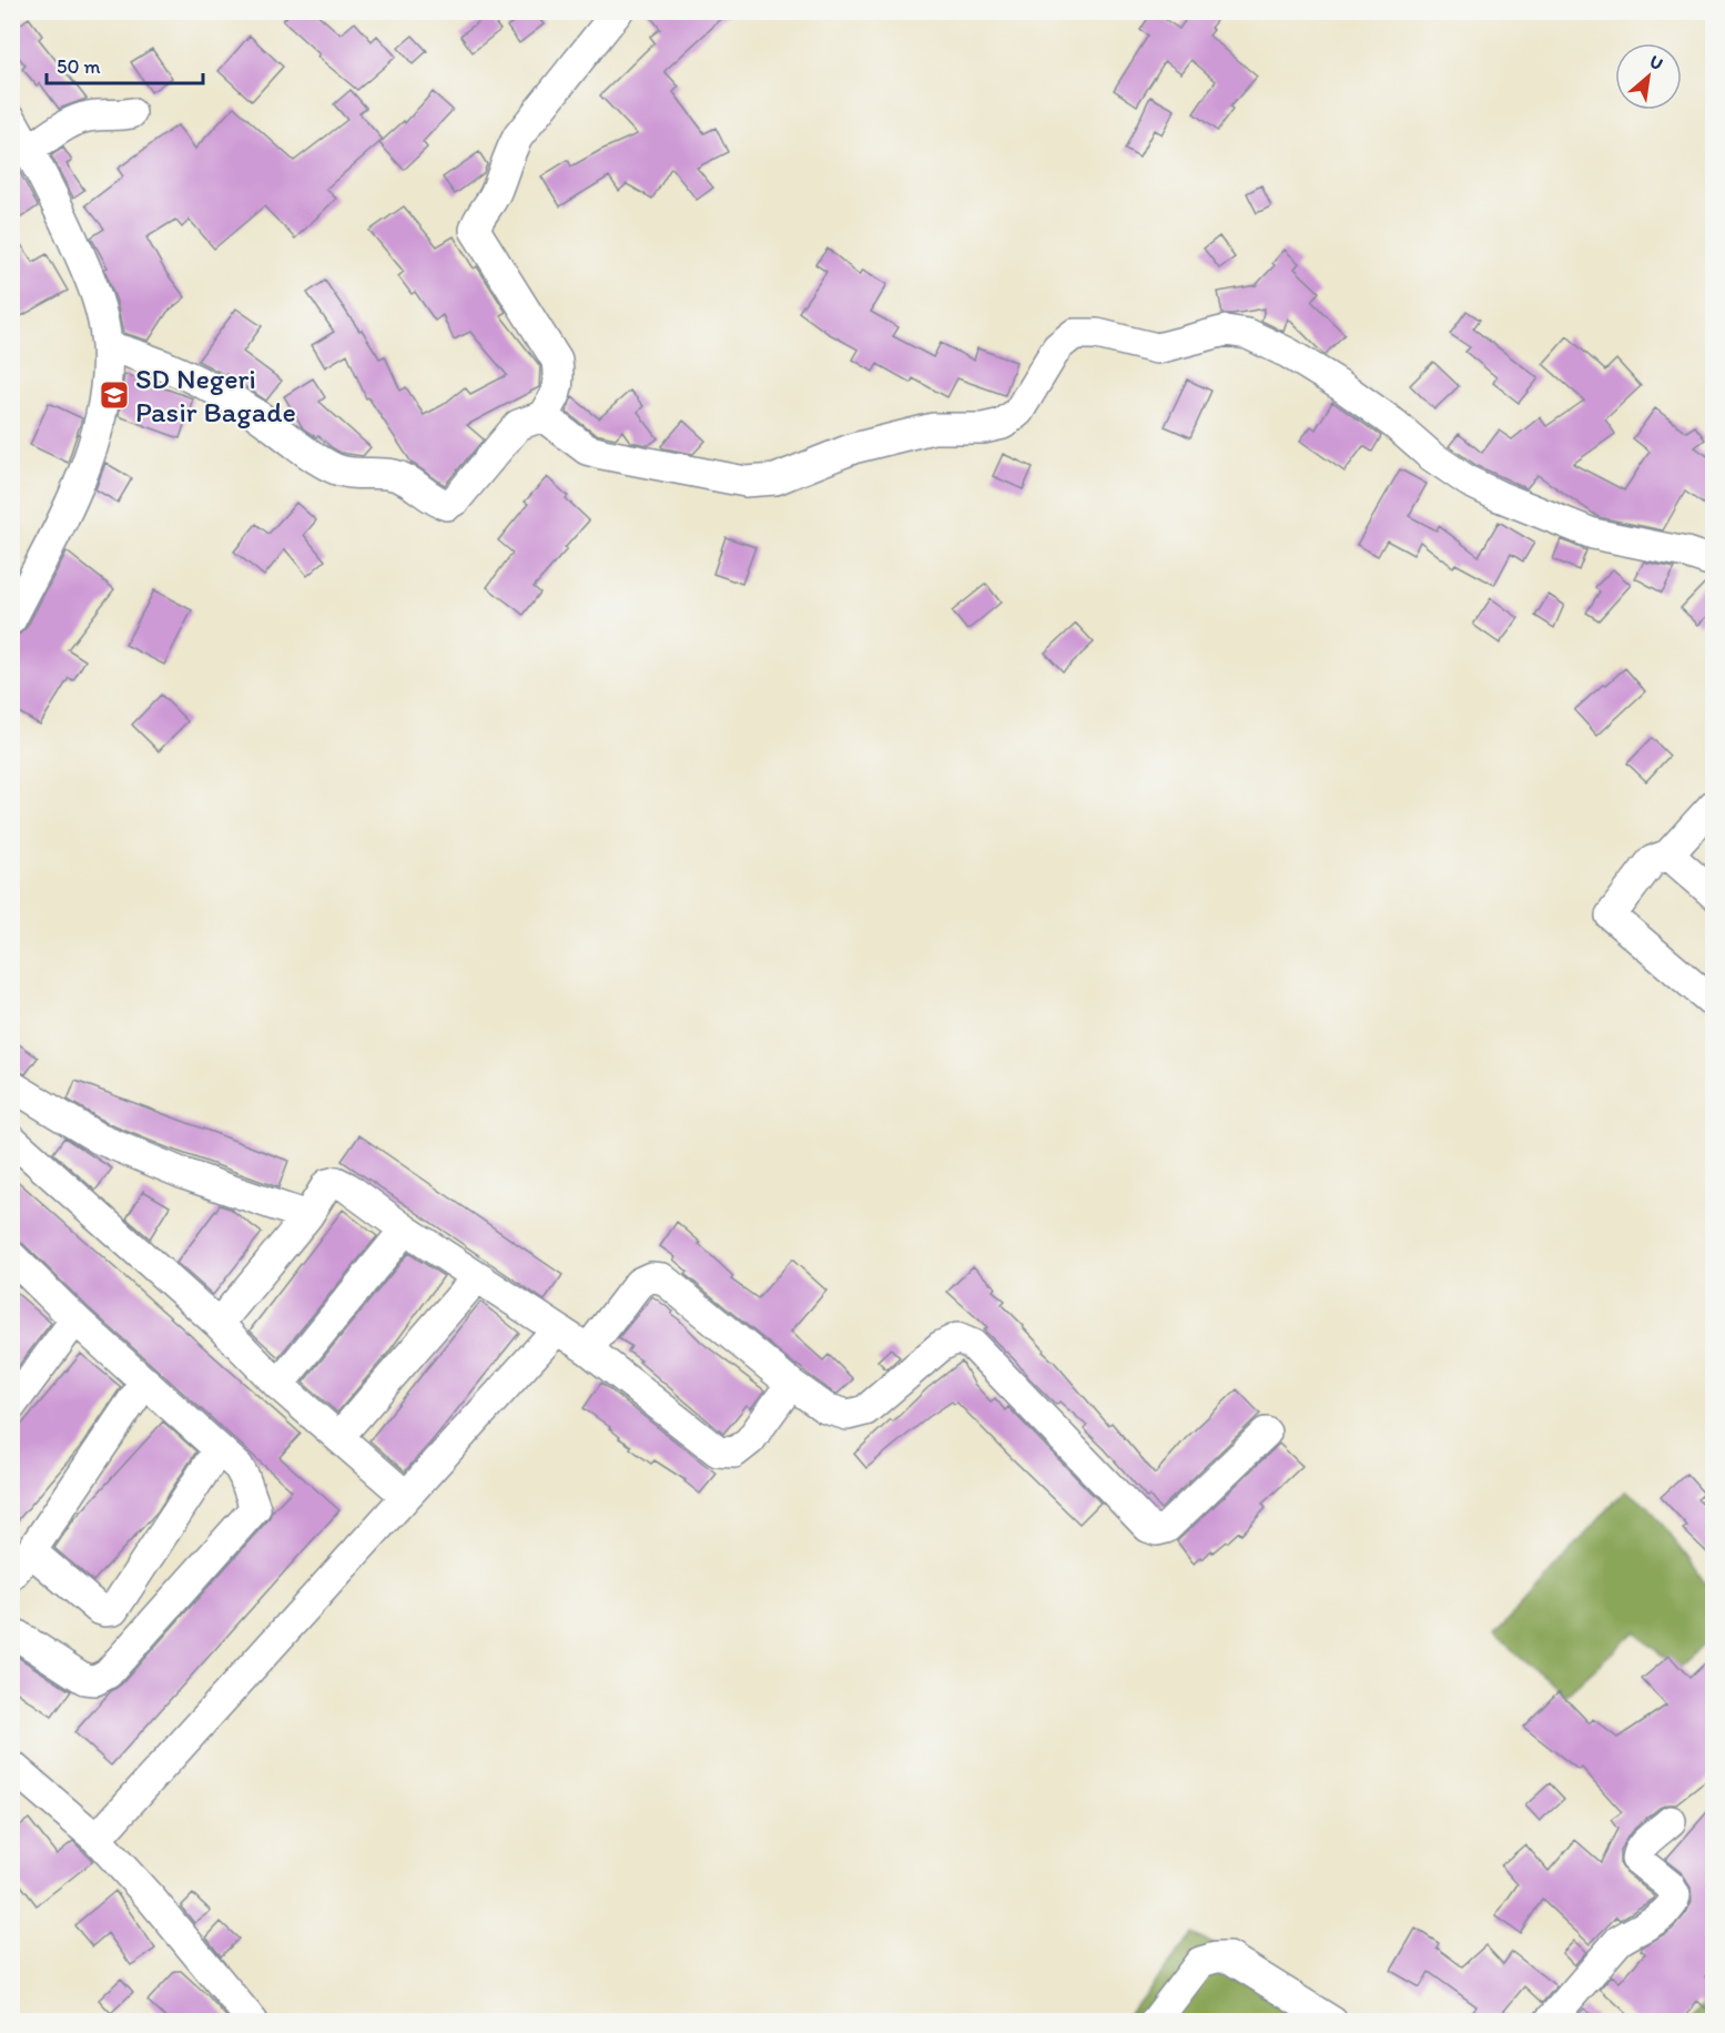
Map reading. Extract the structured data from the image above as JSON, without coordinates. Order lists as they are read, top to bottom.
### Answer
{
  "places": {
    "school or university": ["SD Negeri Pasir Bagade"]
  },
  "scale_bar": "50 m",
  "north": "top right"
}
